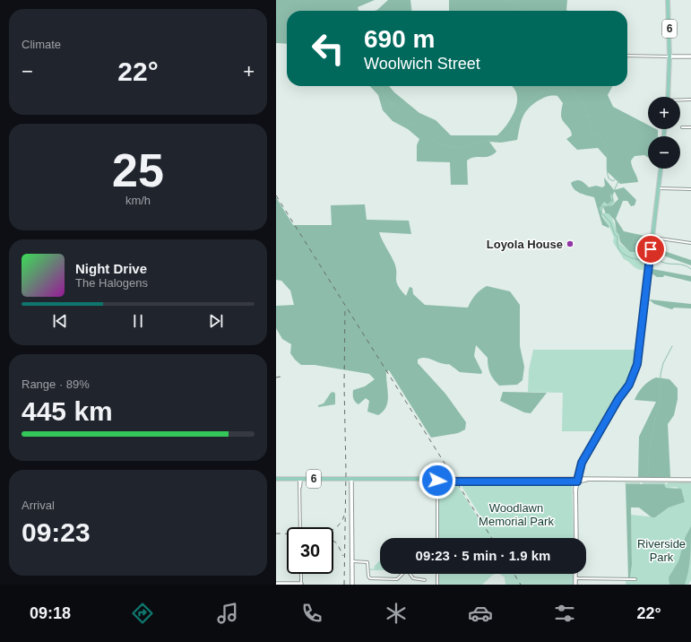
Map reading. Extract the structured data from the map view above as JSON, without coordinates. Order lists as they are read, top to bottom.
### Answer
{
  "streets": {
    "main road": ["6"]
  },
  "parks": ["Woodlawn Memorial Park", "Riverside Park"],
  "places": ["Loyola House"],
  "page": {
    "tile": [
      "Climate",
      ["25", "km/h"],
      ["Range · 89%", "445 km"],
      ["Arrival", "09:23"]
    ],
    "turn": ["690 m", "Woolwich Street"],
    "heat": ["−", "22°", "+"],
    "map_buttons": ["+", "−"],
    "song": ["Night Drive", "The Halogens"],
    "limit": "30",
    "trip": "09:23 · 5 min · 1.9 km",
    "tabs": ["09:18", "22°"]
  }
}
